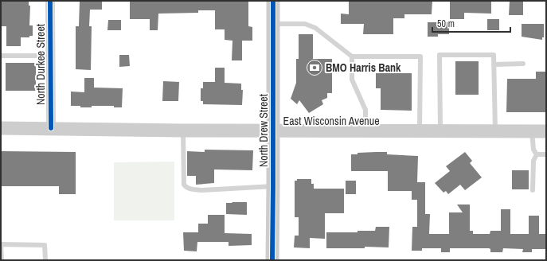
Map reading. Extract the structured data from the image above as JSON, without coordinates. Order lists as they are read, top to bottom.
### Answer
{
  "streets": {
    "main road": ["East Wisconsin Avenue", "North Drew Street"],
    "street": ["North Durkee Street"]
  },
  "crossings": [
    ["North Durkee Street", "East Wisconsin Avenue"],
    ["East Wisconsin Avenue", "North Drew Street"]
  ],
  "places": {
    "bank": ["BMO Harris Bank"]
  },
  "scale_bar": "50 m"
}
